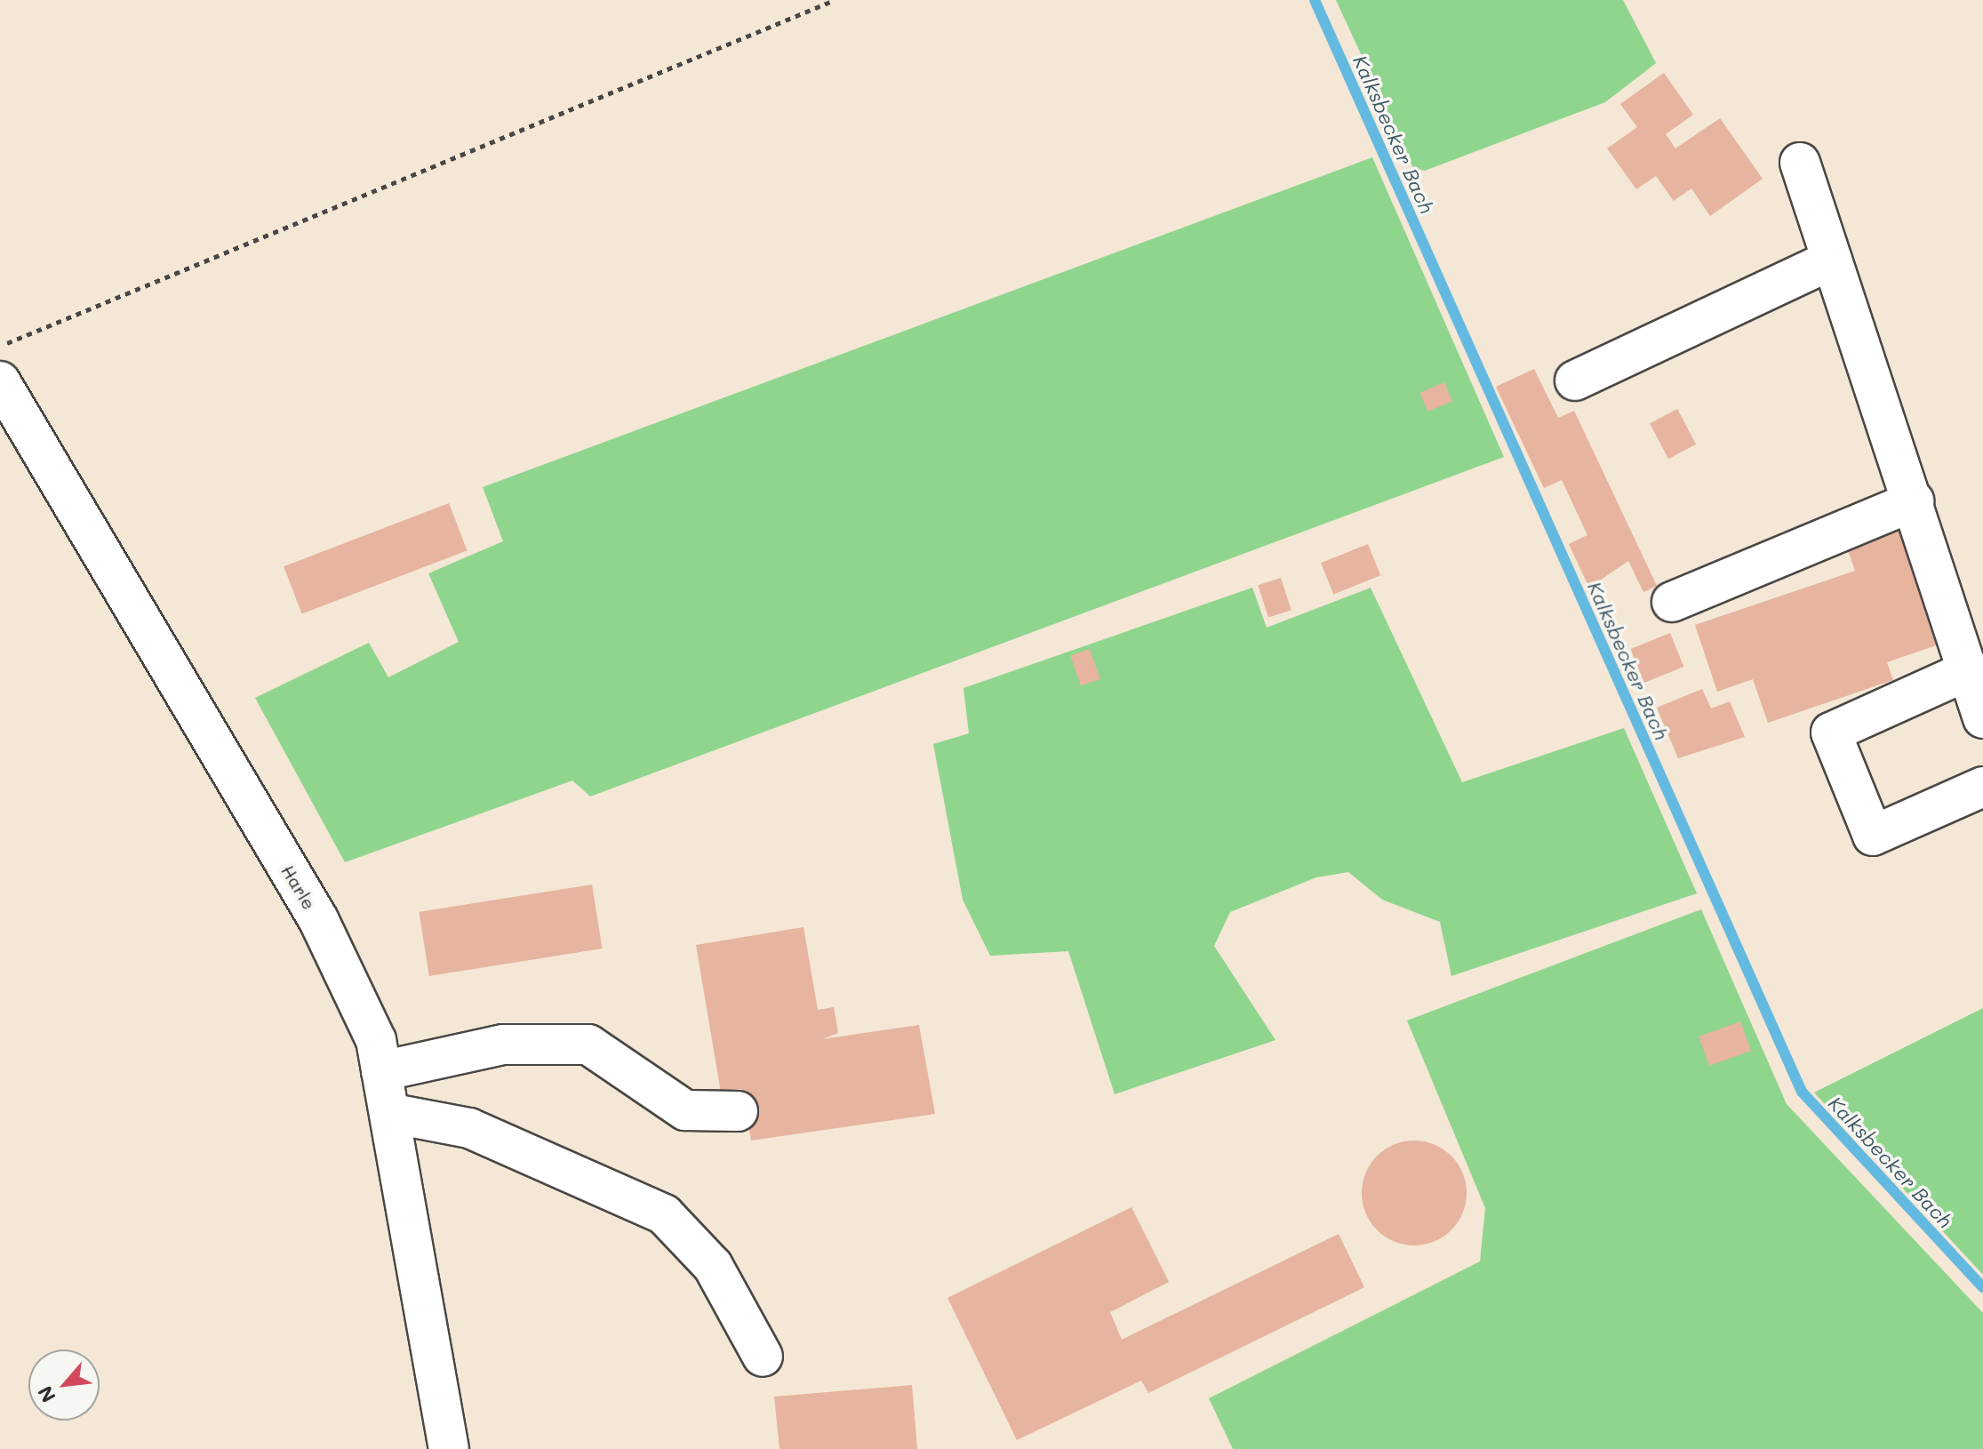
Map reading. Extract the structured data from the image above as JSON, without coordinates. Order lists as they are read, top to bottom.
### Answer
{
  "streets": {
    "street": ["Harle"]
  },
  "water": ["Kalksbecker Bach"],
  "north": "bottom left"
}
